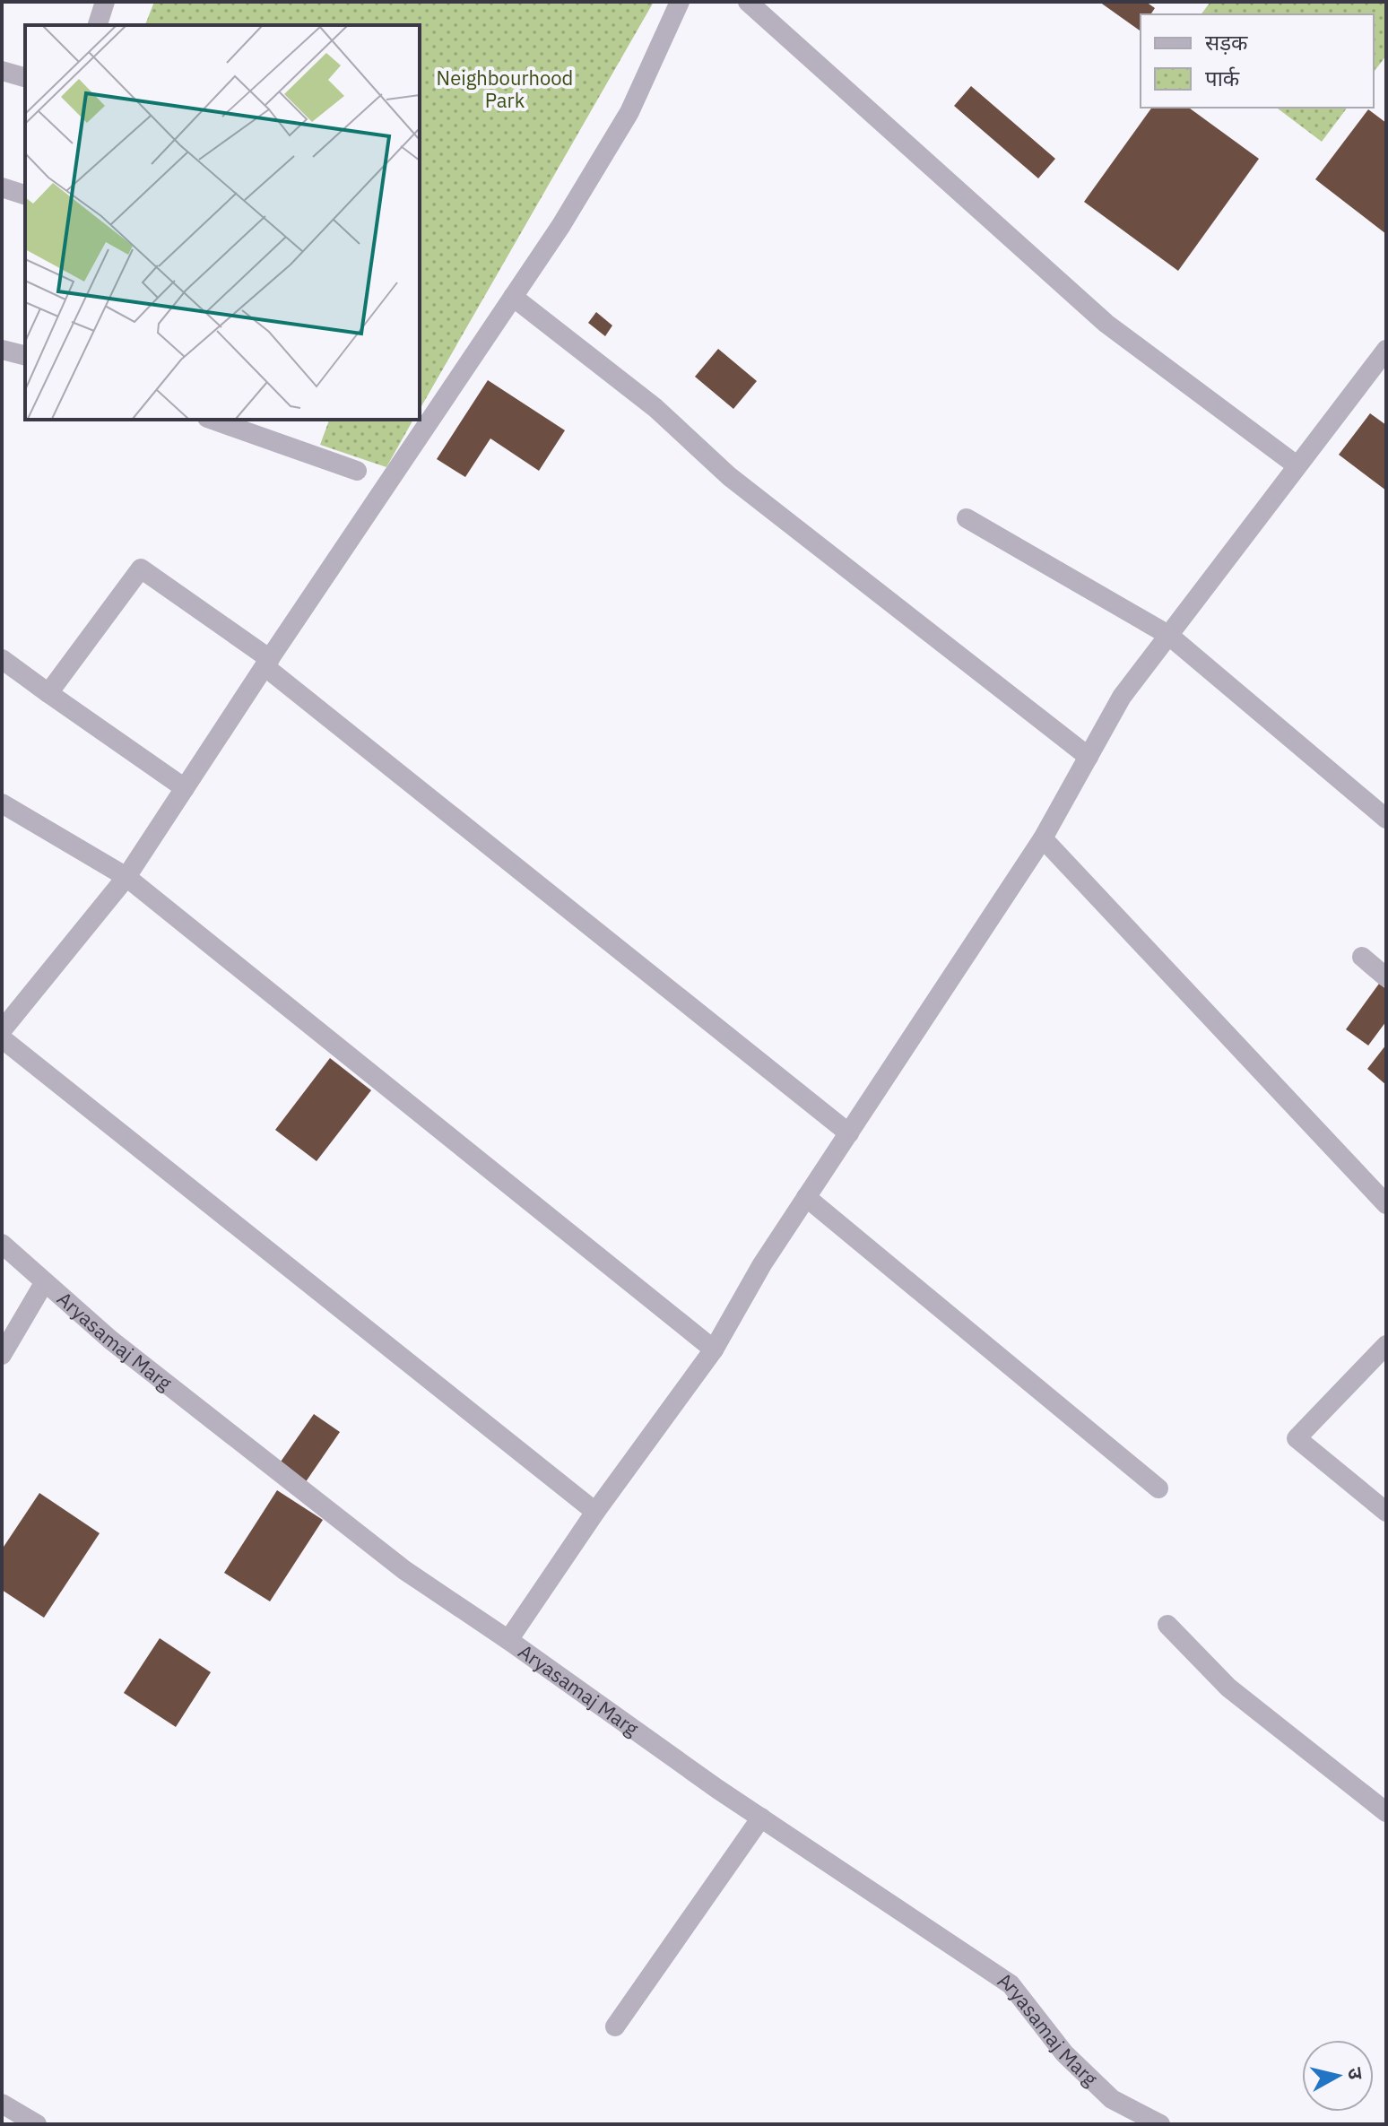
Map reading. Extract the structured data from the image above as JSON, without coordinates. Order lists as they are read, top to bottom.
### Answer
{
  "streets": {
    "street": ["Aryasamaj Marg"]
  },
  "parks": ["Neighbourhood Park"],
  "legend": ["सड़क", "पार्क"],
  "north": "right"
}
